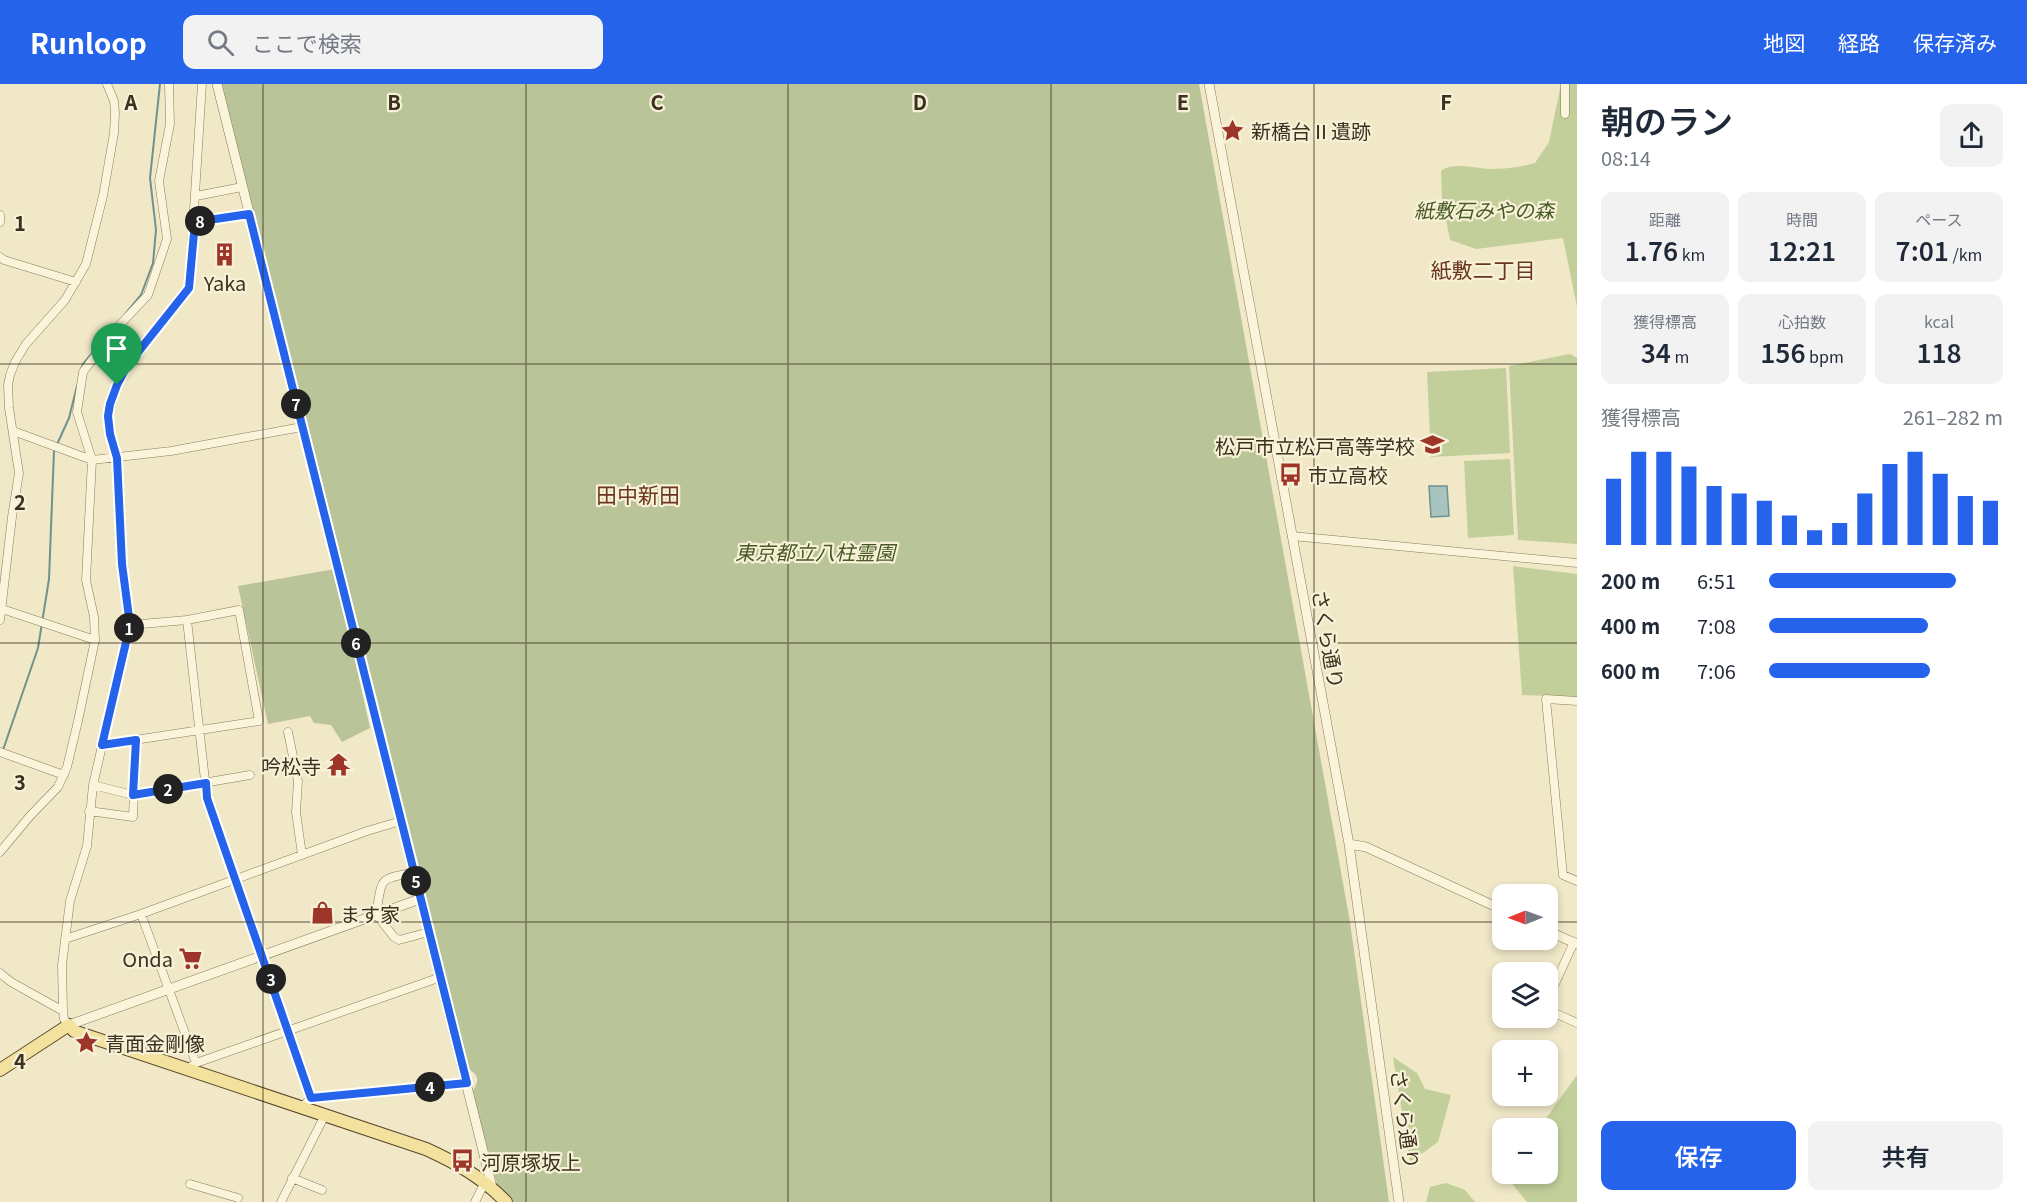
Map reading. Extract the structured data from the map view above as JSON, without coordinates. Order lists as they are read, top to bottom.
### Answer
{
  "streets": {
    "street": ["さくら通り"]
  },
  "districts": ["紙敷二丁目", "田中新田"],
  "parks": ["紙敷石みやの森", "東京都立八柱霊園"],
  "places": {
    "place": ["新橋台Ⅱ遺跡", "青面金剛像"],
    "building": ["Yaka"],
    "school or university": ["松戸市立松戸高等学校"],
    "bus stop": ["市立高校", "河原塚坂上"],
    "temple": ["吟松寺"],
    "shop": ["ます家"],
    "supermarket": ["Onda"]
  },
  "north": "left",
  "page": {
    "header": "Runloop",
    "search": "ここで検索",
    "nav": ["地図", "経路", "保存済み"],
    "heading": ["朝のラン", "08:14"],
    "stats": [
      ["距離", "1.76 km"],
      ["時間", "12:21"],
      ["ペース", "7:01 /km"],
      ["獲得標高", "34 m"],
      ["心拍数", "156 bpm"],
      ["kcal", "118"]
    ],
    "pins": [
      "8",
      "7",
      "1",
      "6",
      "2",
      "5",
      "3",
      "4"
    ],
    "chart": ["獲得標高", "261–282 m"],
    "list": [
      {
        "name": "200 m",
        "note": "6:51"
      },
      {
        "name": "400 m",
        "note": "7:08"
      },
      {
        "name": "600 m",
        "note": "7:06"
      }
    ],
    "map_buttons": ["+", "−"],
    "buttons": ["保存", "共有"]
  },
  "grid": {
    "columns": [
      "A",
      "B",
      "C",
      "D",
      "E",
      "F"
    ],
    "rows": [
      "1",
      "2",
      "3",
      "4"
    ]
  }
}
